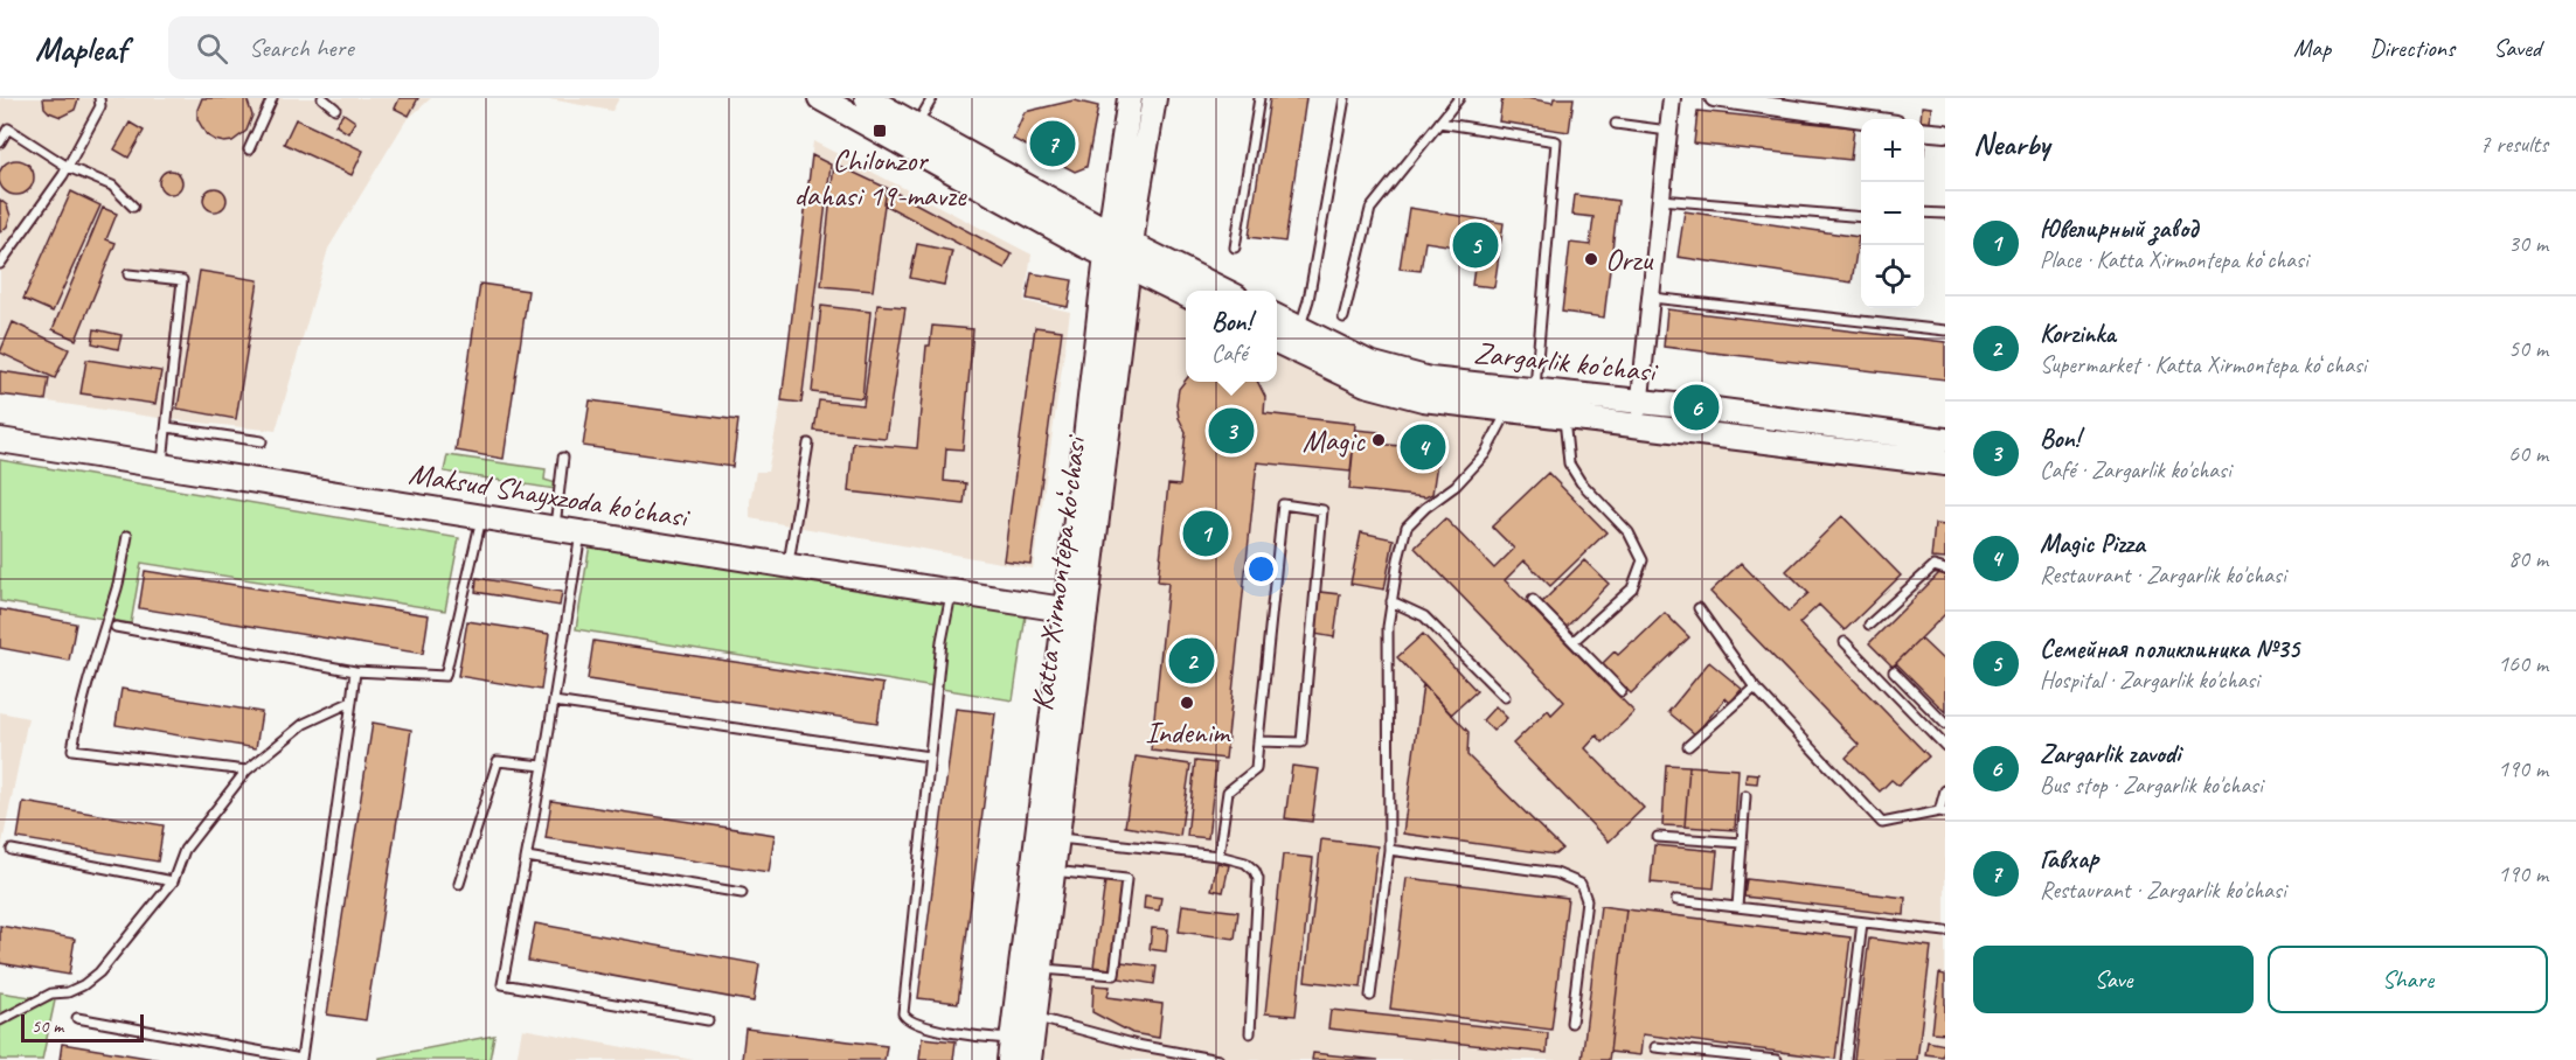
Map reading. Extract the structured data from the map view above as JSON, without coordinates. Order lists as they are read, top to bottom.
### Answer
{
  "streets": {
    "main road": ["Zargarlik ko'chasi", "Maksud Shayxzoda ko'chasi", "Katta Xirmontepa koʻchasi"]
  },
  "crossings": [
    ["Maksud Shayxzoda ko'chasi", "Katta Xirmontepa koʻchasi"]
  ],
  "places": {
    "transit": ["Chilonzor dahasi 19-mavze"],
    "other": ["Orzu", "Magic", "Indenim"]
  },
  "scale_bar": "50 m",
  "page": {
    "header": "Mapleaf",
    "search": "Search here",
    "nav": ["Map", "Directions", "Saved"],
    "heading": ["Nearby", "7 results"],
    "pins": [
      "7",
      "5",
      "6",
      "3",
      "4",
      "1",
      "2"
    ],
    "map_buttons": ["+", "−"],
    "list": [
      {
        "mark": "1",
        "name": "Ювелирный завод",
        "note": "Place · Katta Xirmontepa koʻchasi",
        "value": "30 m"
      },
      {
        "mark": "2",
        "name": "Korzinka",
        "note": "Supermarket · Katta Xirmontepa koʻchasi",
        "value": "50 m"
      },
      {
        "mark": "3",
        "name": "Bon!",
        "note": "Café · Zargarlik ko'chasi",
        "value": "60 m"
      },
      {
        "mark": "4",
        "name": "Magic Pizza",
        "note": "Restaurant · Zargarlik ko'chasi",
        "value": "80 m"
      },
      {
        "mark": "5",
        "name": "Семейная поликлиника №35",
        "note": "Hospital · Zargarlik ko'chasi",
        "value": "160 m"
      },
      {
        "mark": "6",
        "name": "Zargarlik zavodi",
        "note": "Bus stop · Zargarlik ko'chasi",
        "value": "190 m"
      },
      {
        "mark": "7",
        "name": "Гавхар",
        "note": "Restaurant · Zargarlik ko'chasi",
        "value": "190 m"
      }
    ],
    "popup": ["Bon!", "Café"],
    "buttons": ["Save", "Share"],
    "scale": "50 m"
  }
}
